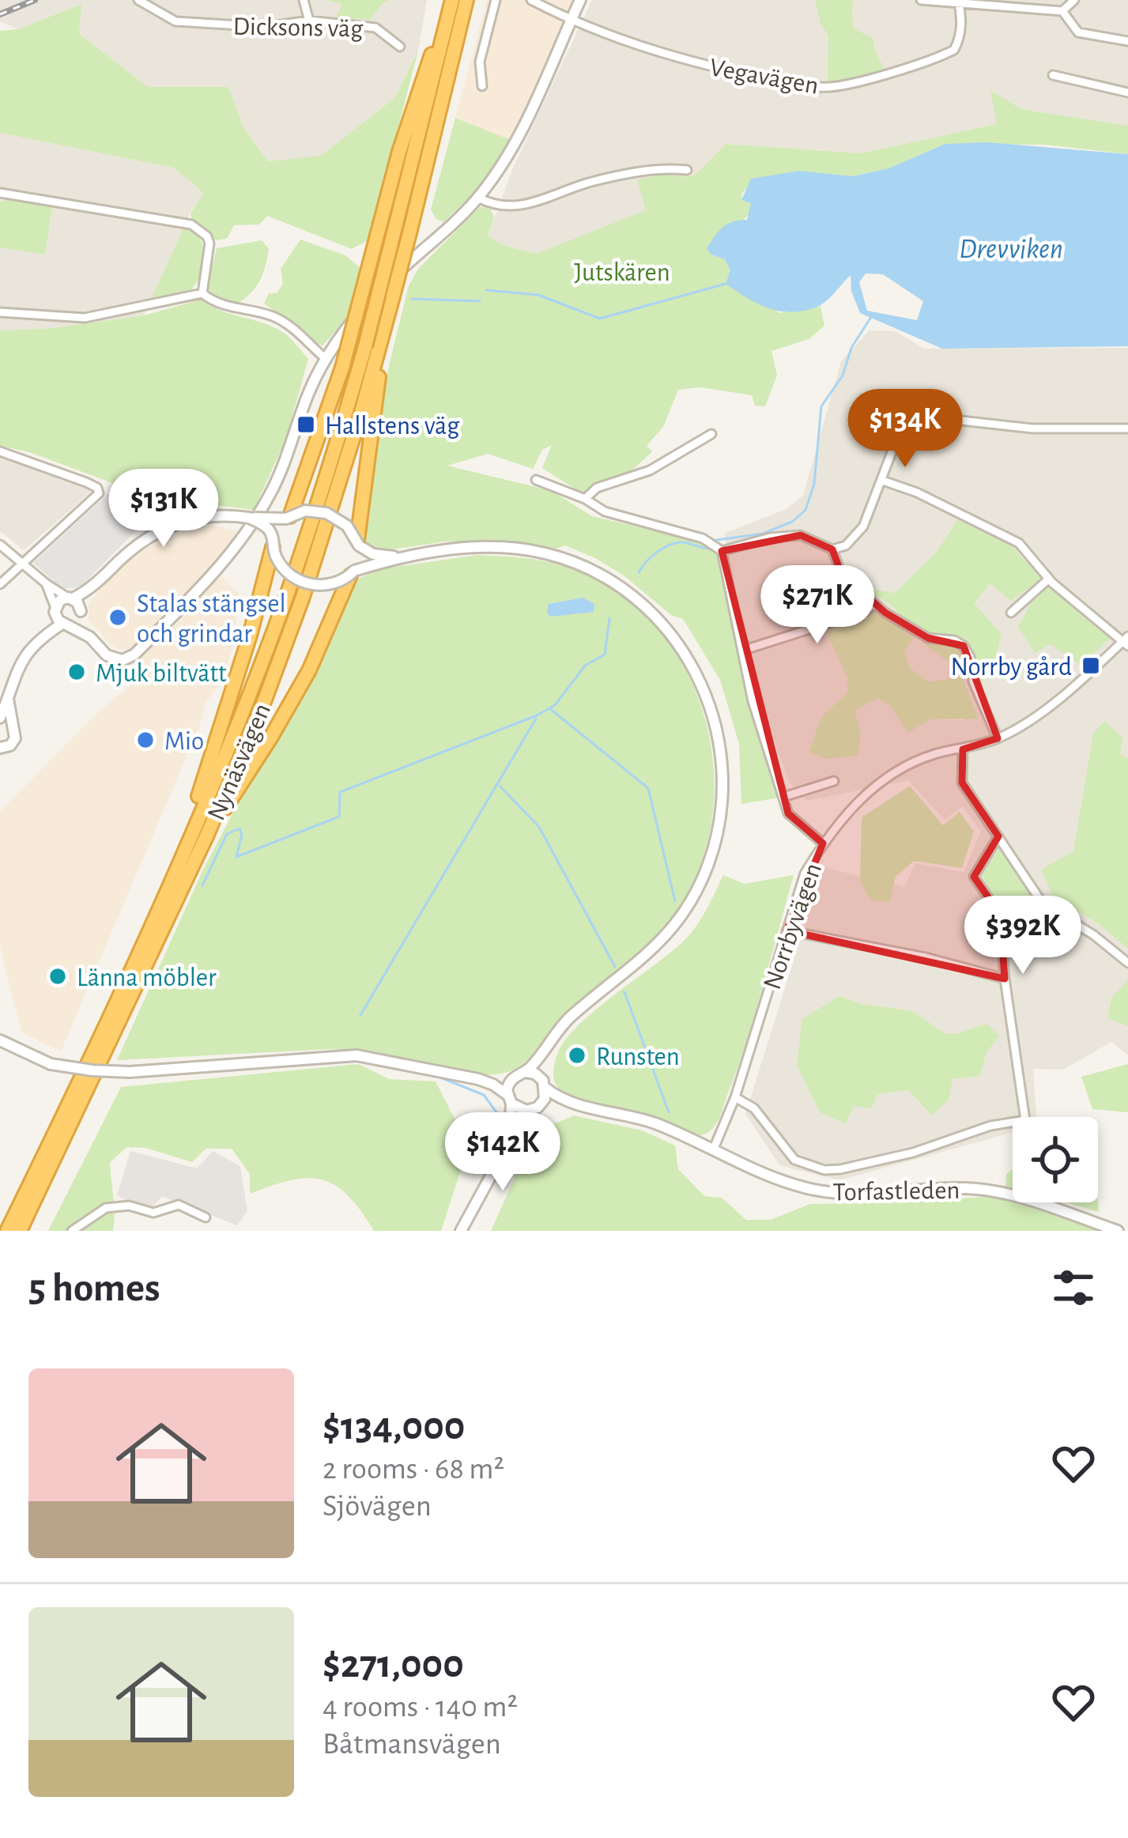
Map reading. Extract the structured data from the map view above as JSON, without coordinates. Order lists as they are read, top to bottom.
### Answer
{
  "streets": {
    "highway": ["Nynäsvägen"],
    "street": [
      "Dicksons väg",
      "Vegavägen",
      "Norrbyvägen",
      "Torfastleden"
    ]
  },
  "crossings": [
    ["Norrbyvägen", "Torfastleden"]
  ],
  "water": ["Drevviken"],
  "parks": ["Jutskären"],
  "places": {
    "transit": ["Hallstens väg", "Norrby gård"],
    "other": [
      "Stalas stängsel och grindar",
      "Mjuk biltvätt",
      "Mio",
      "Länna möbler",
      "Runsten"
    ]
  },
  "page": {
    "price": [
      "$134K",
      "$131K",
      "$271K",
      "$392K",
      "$142K"
    ],
    "heading": "5 homes",
    "list": [
      {
        "name": "$134,000",
        "note": "2 rooms · 68 m² · Sjövägen"
      },
      {
        "name": "$271,000",
        "note": "4 rooms · 140 m² · Båtmansvägen"
      }
    ]
  }
}
